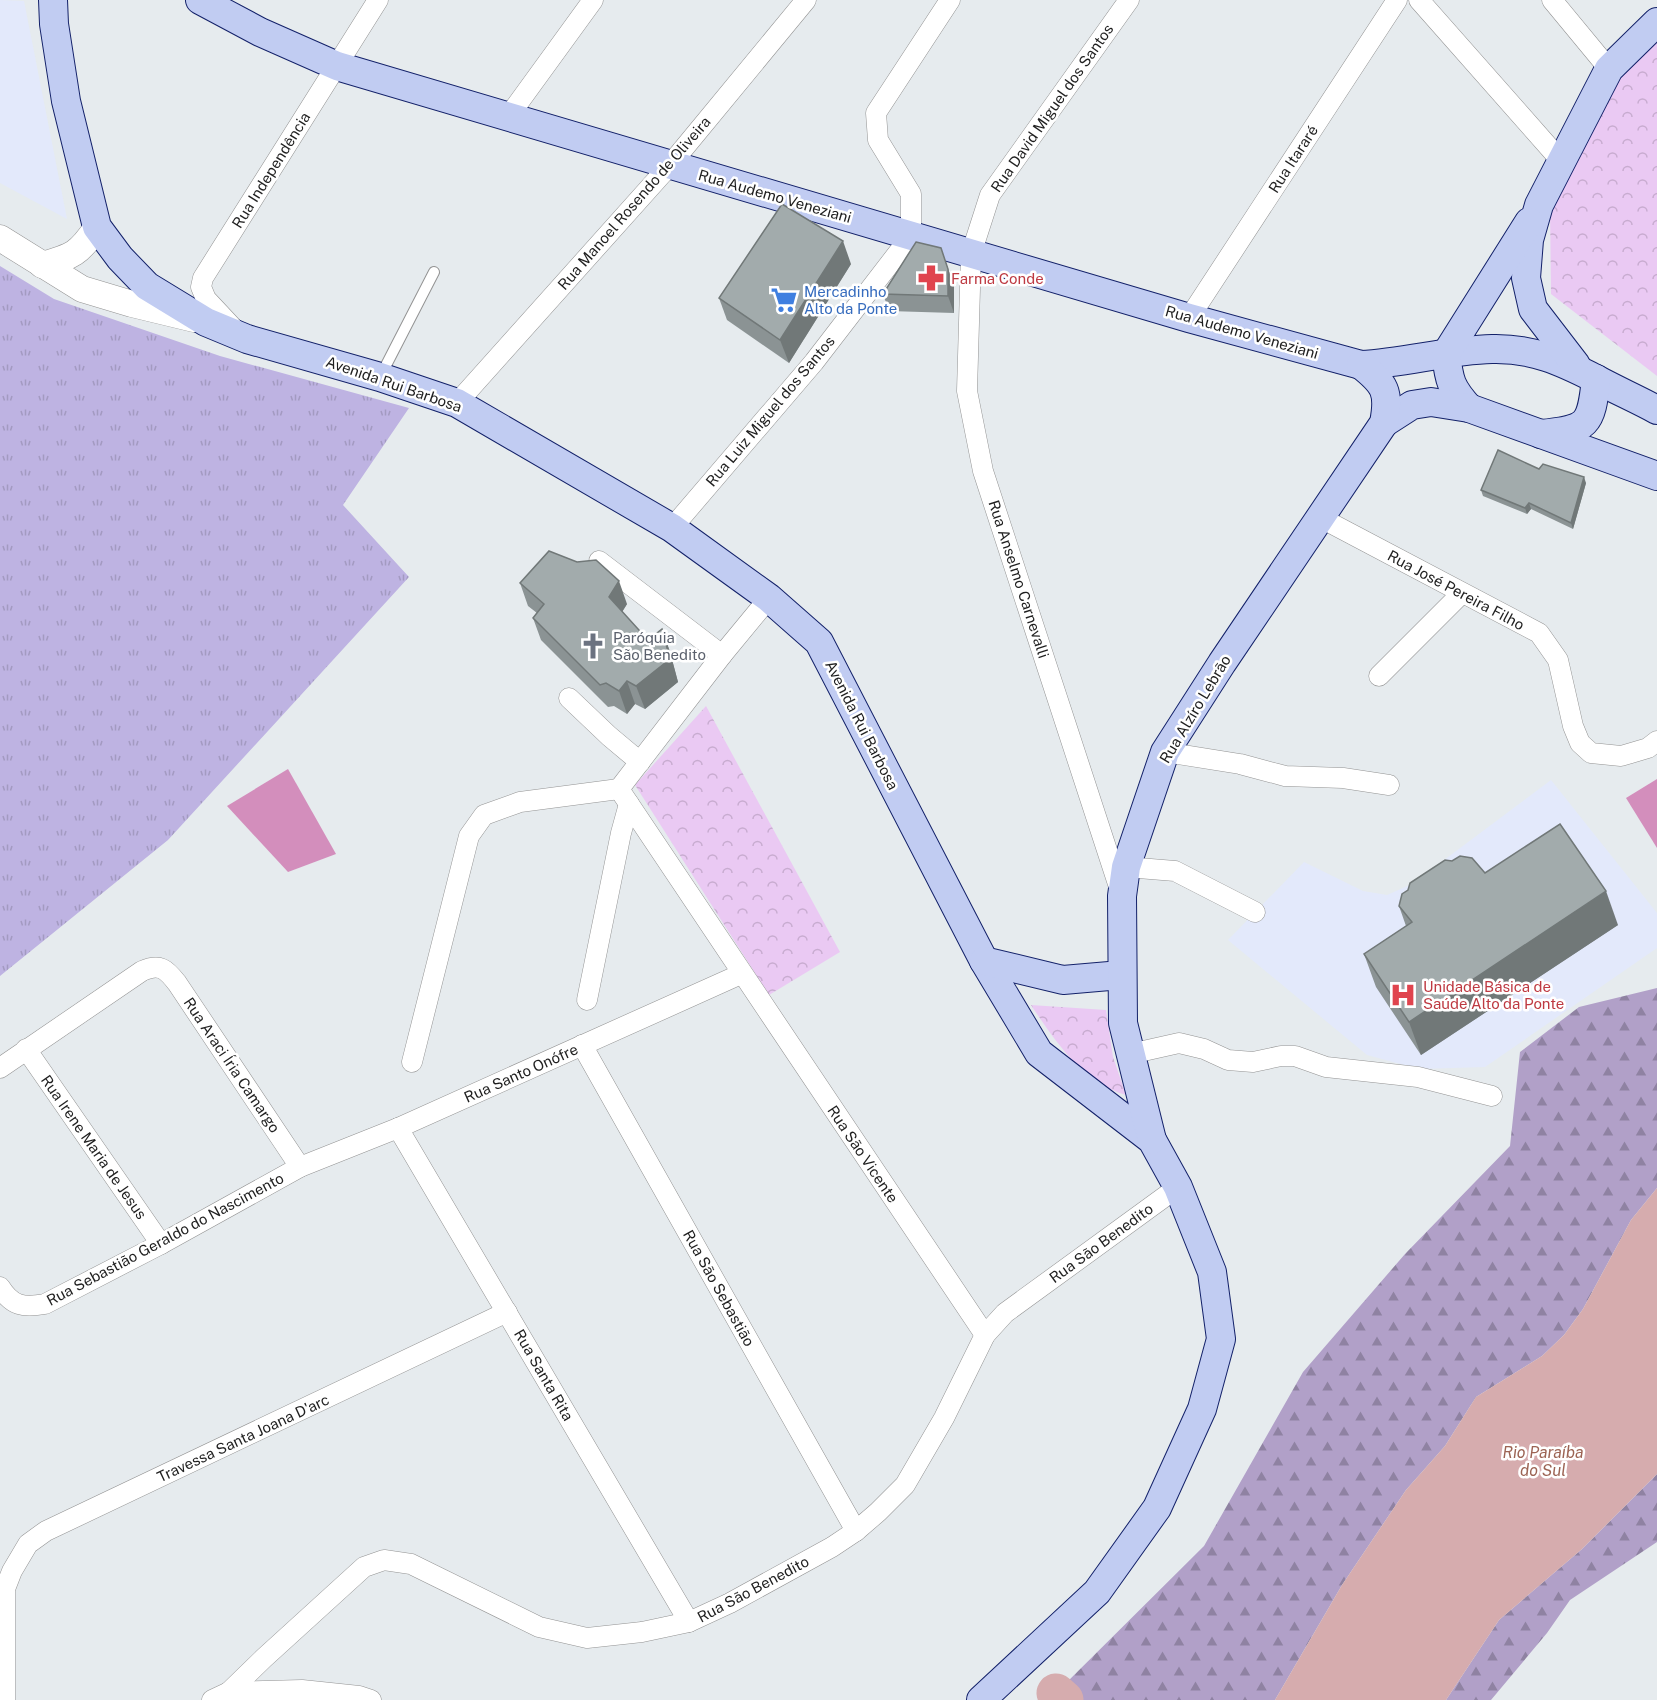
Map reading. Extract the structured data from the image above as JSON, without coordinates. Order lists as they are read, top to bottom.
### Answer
{
  "streets": {
    "main road": ["Rua Audemo Veneziani", "Avenida Rui Barbosa", "Rua Alzíro Lebrão"],
    "street": [
      "Rua David Miguel dos Santos",
      "Rua Itararé",
      "Rua Independência",
      "Rua Manoel Rosendo de Oliveira",
      "Rua Luiz Miguel dos Santos",
      "Rua Anselmo Carnevalli",
      "Rua José Pereira Filho",
      "Rua Araci Íria Camargo",
      "Rua Santo Onófre",
      "Rua Irene Maria de Jesus",
      "Rua São Vicente",
      "Rua Sebastião Geraldo do Nascimento",
      "Rua São Benedito",
      "Rua São Sebastião",
      "Rua Santa Rita",
      "Travessa Santa Joana D'arc"
    ]
  },
  "crossings": [
    ["Rua David Miguel dos Santos", "Rua Audemo Veneziani"],
    ["Rua David Miguel dos Santos", "Rua Anselmo Carnevalli"],
    ["Rua Itararé", "Rua Audemo Veneziani"],
    ["Rua Independência", "Rua Audemo Veneziani"],
    ["Rua Independência", "Avenida Rui Barbosa"],
    ["Rua Audemo Veneziani", "Rua Manoel Rosendo de Oliveira"],
    ["Rua Audemo Veneziani", "Rua Luiz Miguel dos Santos"],
    ["Rua Audemo Veneziani", "Rua Anselmo Carnevalli"],
    ["Rua Audemo Veneziani", "Rua Alzíro Lebrão"],
    ["Rua Manoel Rosendo de Oliveira", "Avenida Rui Barbosa"],
    ["Avenida Rui Barbosa", "Rua Luiz Miguel dos Santos"],
    ["Avenida Rui Barbosa", "Rua Alzíro Lebrão"],
    ["Avenida Rui Barbosa", "Rua São Benedito"],
    ["Rua Anselmo Carnevalli", "Rua Alzíro Lebrão"],
    ["Rua José Pereira Filho", "Rua Alzíro Lebrão"],
    ["Rua Araci Íria Camargo", "Rua Santo Onófre"],
    ["Rua Araci Íria Camargo", "Rua Irene Maria de Jesus"],
    ["Rua Araci Íria Camargo", "Rua Sebastião Geraldo do Nascimento"],
    ["Rua Santo Onófre", "Rua São Vicente"],
    ["Rua Santo Onófre", "Rua Sebastião Geraldo do Nascimento"],
    ["Rua Santo Onófre", "Rua São Sebastião"],
    ["Rua Santo Onófre", "Rua Santa Rita"],
    ["Rua Irene Maria de Jesus", "Rua Sebastião Geraldo do Nascimento"],
    ["Rua São Vicente", "Rua São Benedito"],
    ["Rua São Benedito", "Rua São Sebastião"],
    ["Rua São Benedito", "Rua Santa Rita"],
    ["Rua Santa Rita", "Travessa Santa Joana D'arc"]
  ],
  "water": ["Rio Paraíba do Sul"],
  "places": {
    "pharmacy": ["Farma Conde"],
    "supermarket": ["Mercadinho Alto da Ponte"],
    "church": ["Paróquia São Benedito"],
    "hospital": ["Unidade Básica de Saúde Alto da Ponte"]
  }
}
